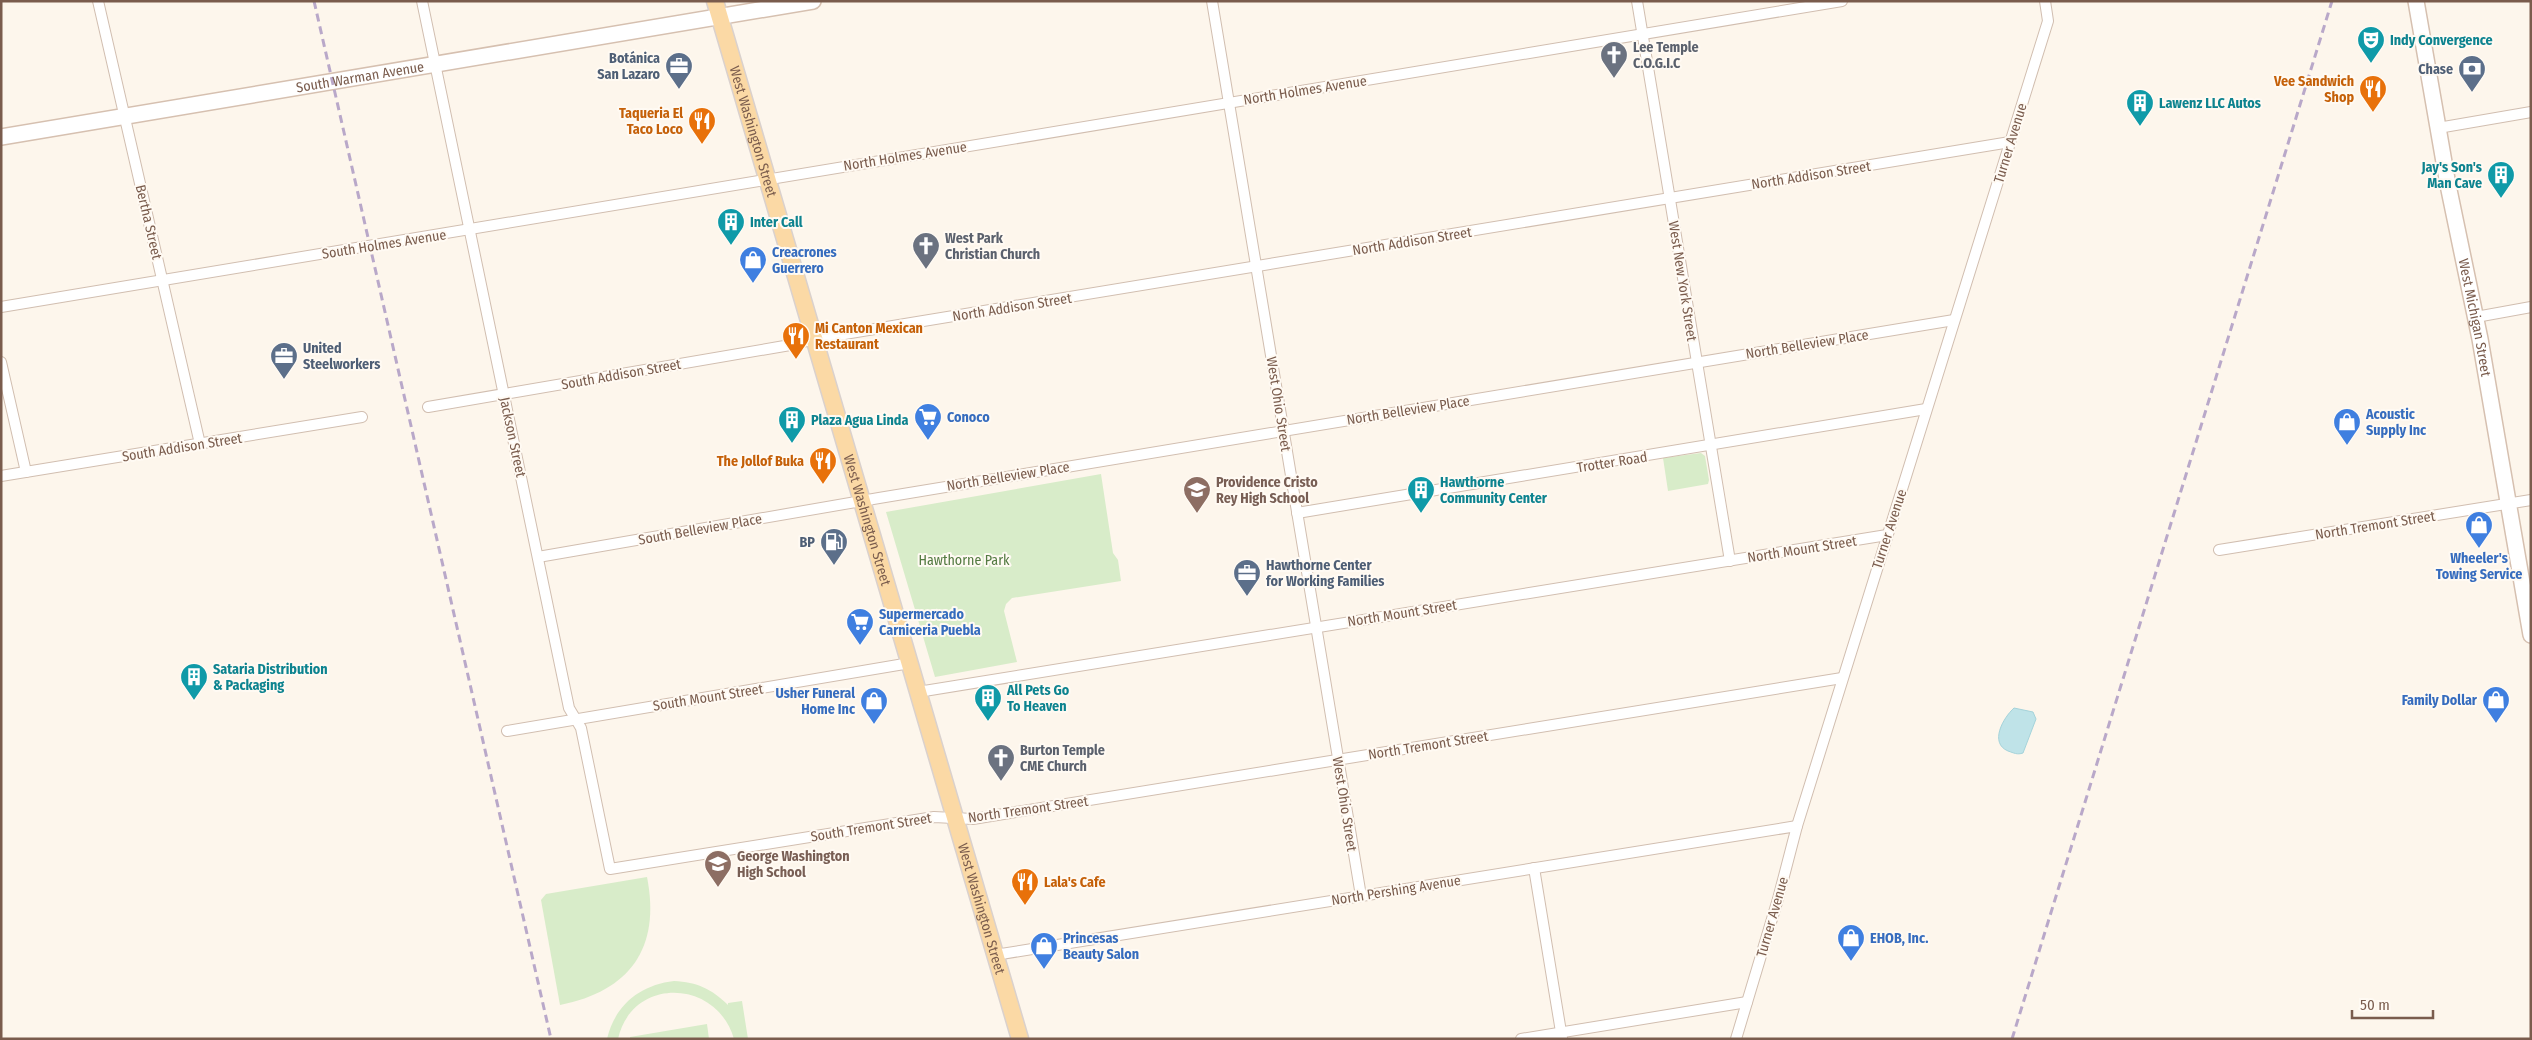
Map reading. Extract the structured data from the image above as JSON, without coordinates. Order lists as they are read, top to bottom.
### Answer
{
  "streets": {
    "main road": ["South Warman Avenue", "West Washington Street", "West Michigan Street"],
    "street": [
      "North Holmes Avenue",
      "Turner Avenue",
      "North Addison Street",
      "Bertha Street",
      "South Holmes Avenue",
      "West New York Street",
      "North Belleview Place",
      "South Addison Street",
      "West Ohio Street",
      "Jackson Street",
      "Trotter Road",
      "North Tremont Street",
      "South Belleview Place",
      "North Mount Street",
      "South Mount Street",
      "South Tremont Street",
      "North Pershing Avenue"
    ]
  },
  "crossings": [
    ["South Warman Avenue", "West Washington Street"],
    ["South Warman Avenue", "Bertha Street"],
    ["South Warman Avenue", "Jackson Street"],
    ["North Holmes Avenue", "West Washington Street"],
    ["North Holmes Avenue", "South Holmes Avenue"],
    ["North Holmes Avenue", "West New York Street"],
    ["North Holmes Avenue", "West Ohio Street"],
    ["West Washington Street", "North Addison Street"],
    ["West Washington Street", "South Holmes Avenue"],
    ["West Washington Street", "North Belleview Place"],
    ["West Washington Street", "South Addison Street"],
    ["West Washington Street", "North Tremont Street"],
    ["West Washington Street", "South Belleview Place"],
    ["West Washington Street", "North Mount Street"],
    ["West Washington Street", "South Mount Street"],
    ["West Washington Street", "South Tremont Street"],
    ["West Washington Street", "North Pershing Avenue"],
    ["Turner Avenue", "North Addison Street"],
    ["Turner Avenue", "North Belleview Place"],
    ["Turner Avenue", "Trotter Road"],
    ["Turner Avenue", "North Tremont Street"],
    ["Turner Avenue", "North Mount Street"],
    ["Turner Avenue", "North Pershing Avenue"],
    ["North Addison Street", "West New York Street"],
    ["North Addison Street", "South Addison Street"],
    ["North Addison Street", "West Ohio Street"],
    ["Bertha Street", "South Holmes Avenue"],
    ["Bertha Street", "South Addison Street"],
    ["South Holmes Avenue", "Jackson Street"],
    ["West New York Street", "North Belleview Place"],
    ["West New York Street", "Trotter Road"],
    ["West New York Street", "North Mount Street"],
    ["West Michigan Street", "North Tremont Street"],
    ["North Belleview Place", "West Ohio Street"],
    ["North Belleview Place", "South Belleview Place"],
    ["South Addison Street", "Jackson Street"],
    ["West Ohio Street", "Trotter Road"],
    ["West Ohio Street", "North Tremont Street"],
    ["West Ohio Street", "North Mount Street"],
    ["West Ohio Street", "North Pershing Avenue"],
    ["Jackson Street", "South Belleview Place"],
    ["Jackson Street", "South Mount Street"],
    ["Jackson Street", "South Tremont Street"],
    ["North Tremont Street", "South Tremont Street"]
  ],
  "parks": ["Hawthorne Park"],
  "places": {
    "theatre": ["Indy Convergence"],
    "church": ["Lee Temple C.O.G.I.C", "West Park Christian Church", "Burton Temple CME Church"],
    "office": ["Botánica San Lazaro", "United Steelworkers", "Hawthorne Center for Working Families"],
    "bank": ["Chase"],
    "restaurant": [
      "Vee Sandwich Shop",
      "Taqueria El Taco Loco",
      "Mi Canton Mexican Restaurant",
      "The Jollof Buka",
      "Lala's Cafe"
    ],
    "building": [
      "Lawenz LLC Autos",
      "Jay's Son's Man Cave",
      "Inter Call",
      "Plaza Agua Linda",
      "Hawthorne Community Center",
      "Sataria Distribution & Packaging",
      "All Pets Go To Heaven"
    ],
    "shop": [
      "Creacrones Guerrero",
      "Acoustic Supply Inc",
      "Wheeler's Towing Service",
      "Family Dollar",
      "Usher Funeral Home Inc",
      "EHOB, Inc.",
      "Princesas Beauty Salon"
    ],
    "supermarket": ["Conoco", "Supermercado Carniceria Puebla"],
    "school or university": ["Providence Cristo Rey High School", "George Washington High School"],
    "fuel station": ["BP"]
  },
  "scale_bar": "50 m"
}
